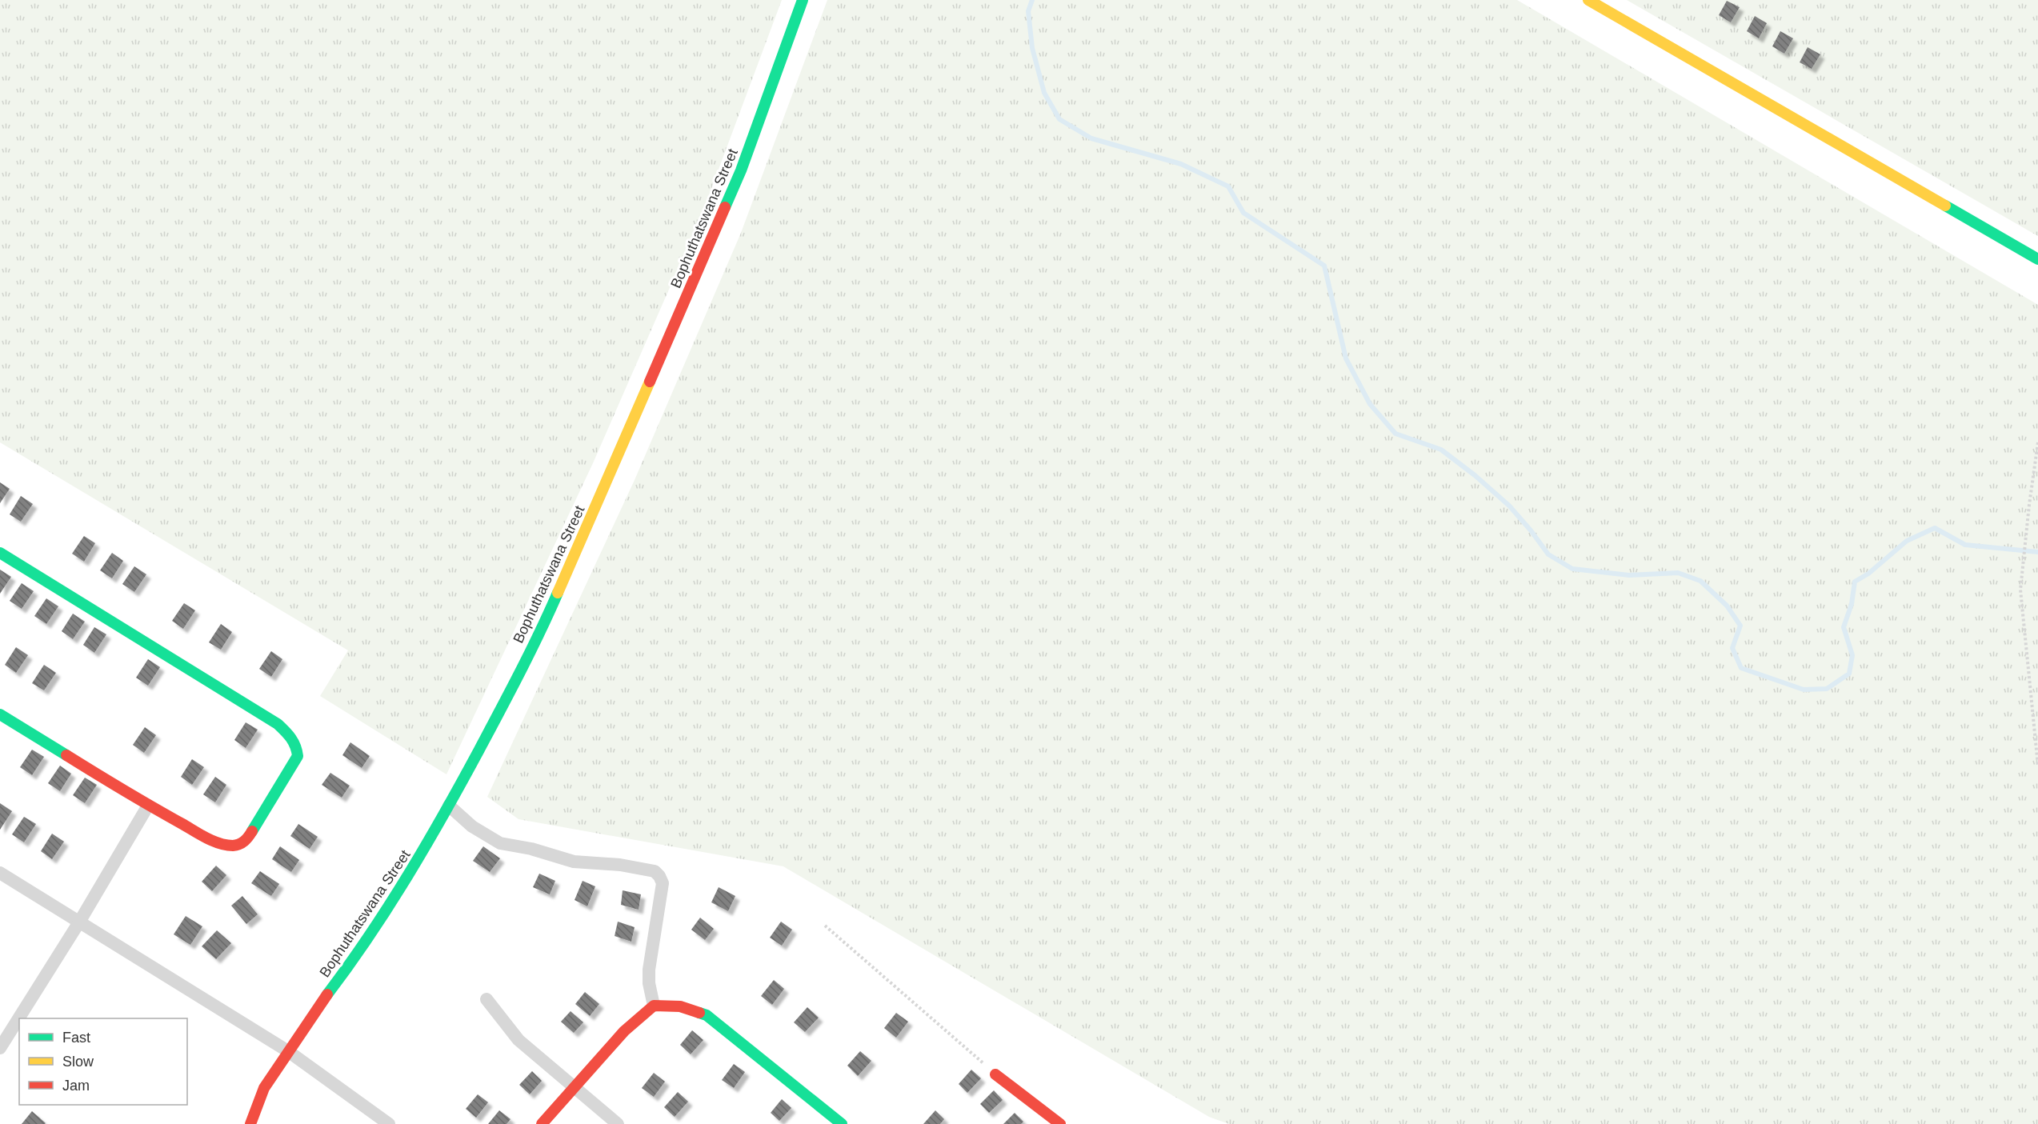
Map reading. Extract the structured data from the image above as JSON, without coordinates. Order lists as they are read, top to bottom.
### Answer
{
  "streets": {
    "street": ["Bophuthatswana Street"]
  },
  "legend": ["Fast", "Slow", "Jam"]
}
